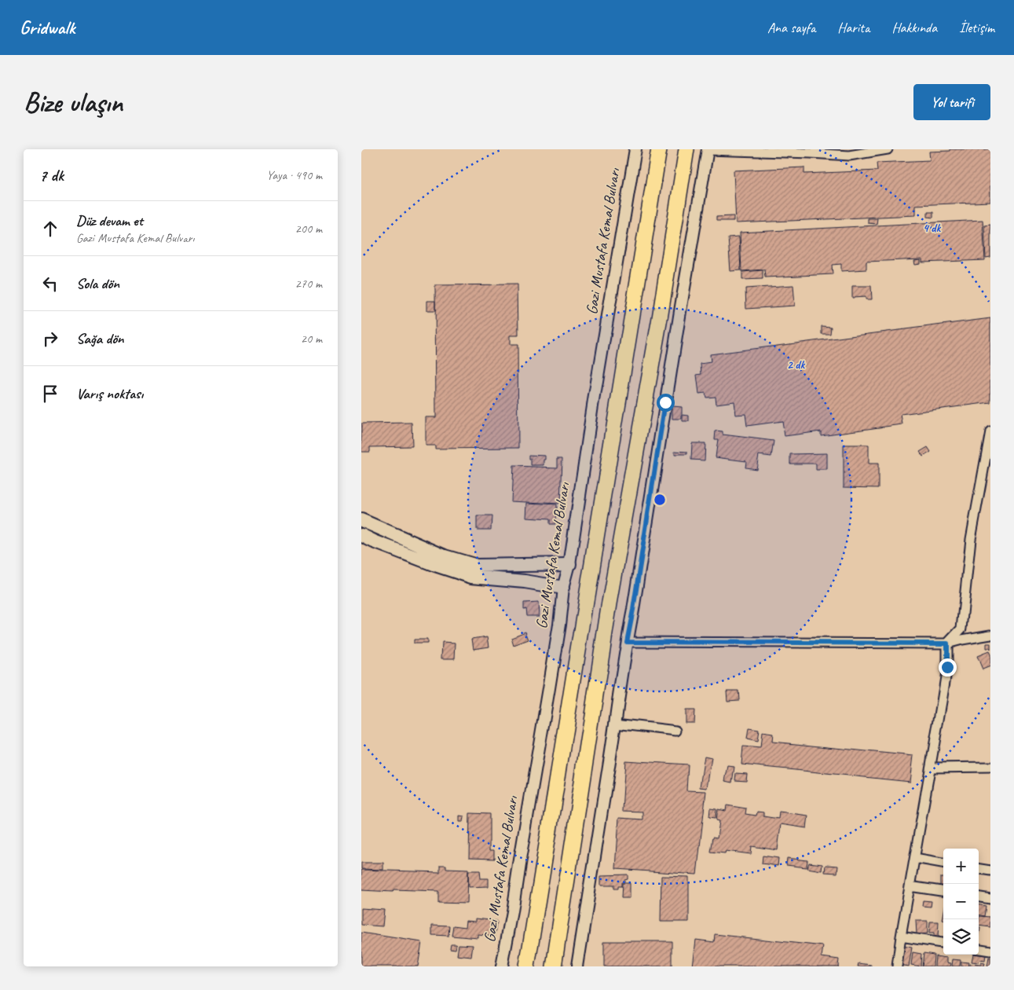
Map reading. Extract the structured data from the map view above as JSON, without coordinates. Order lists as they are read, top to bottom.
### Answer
{
  "streets": {
    "street": ["Gazi Mustafa Kemal Bulvarı"]
  },
  "page": {
    "header": "Gridwalk",
    "nav": [
      "Ana sayfa",
      "Harita",
      "Hakkında",
      "İletişim"
    ],
    "buttons": "Yol tarifi",
    "title": "Bize ulaşın",
    "heading": ["7 dk", "Yaya · 490 m"],
    "list": [
      ["Düz devam et", "Gazi Mustafa Kemal Bulvarı", "200 m"],
      ["Sola dön", "270 m"],
      ["Sağa dön", "20 m"],
      "Varış noktası"
    ],
    "map_buttons": ["+", "−"]
  },
  "rings": ["4 dk", "2 dk"]
}
